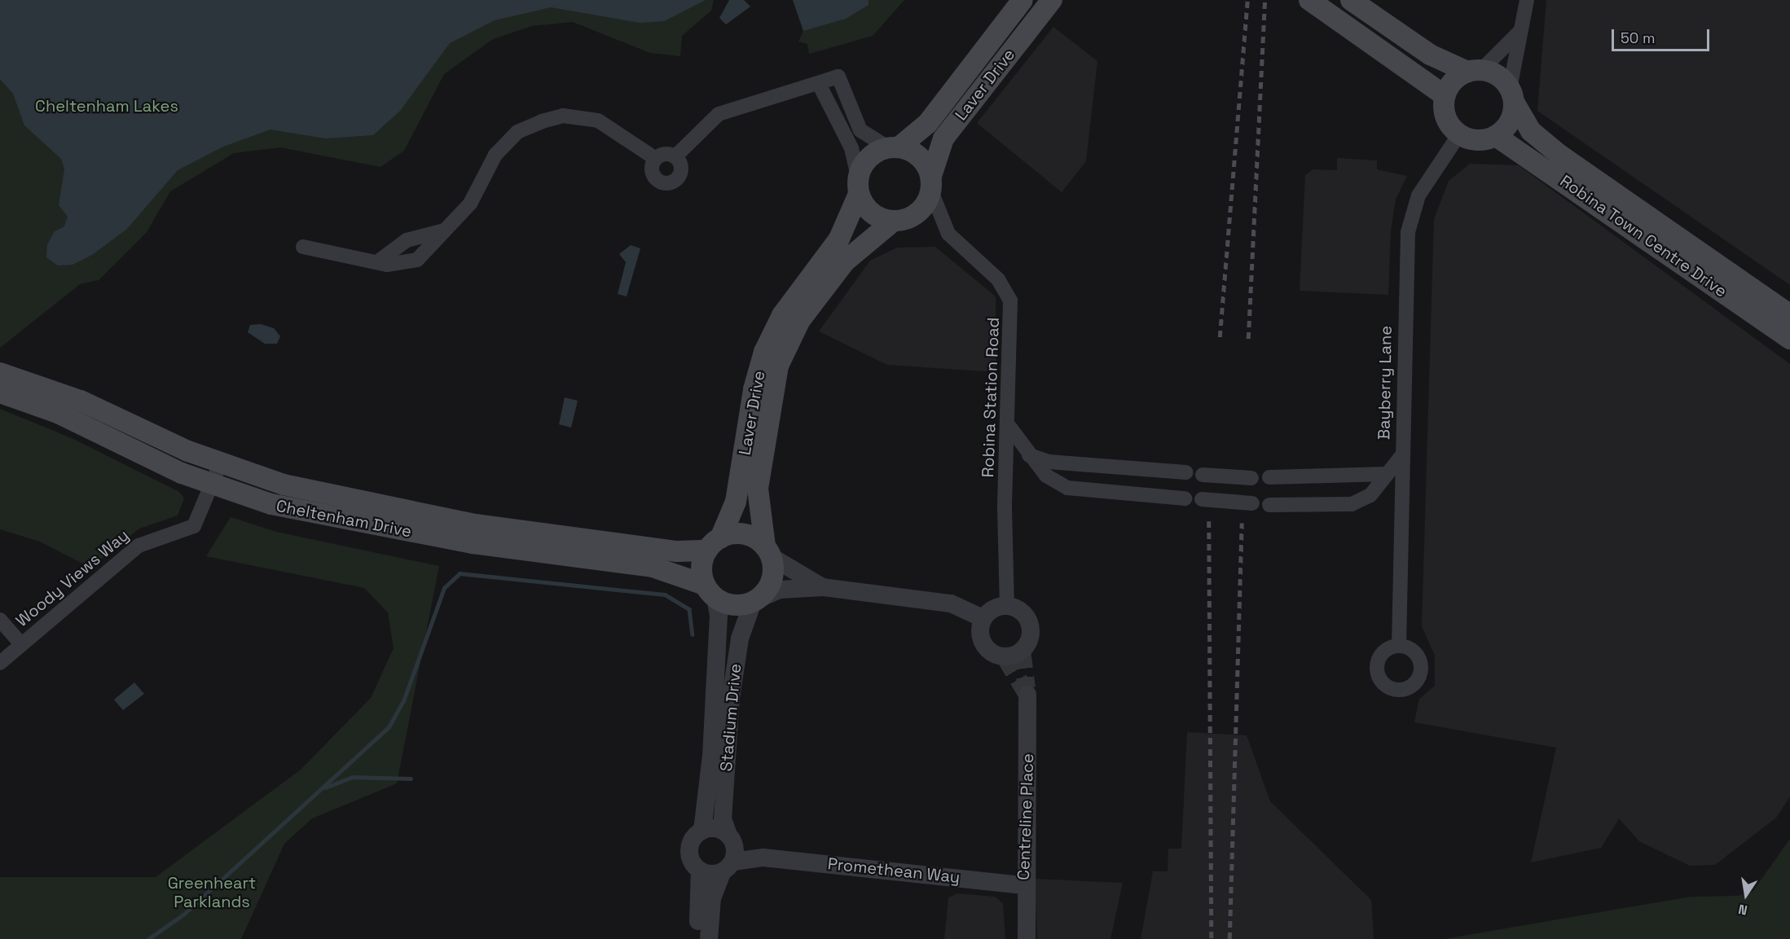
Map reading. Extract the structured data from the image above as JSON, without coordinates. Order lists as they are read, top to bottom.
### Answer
{
  "streets": {
    "main road": ["Laver Drive", "Robina Town Centre Drive", "Cheltenham Drive"],
    "street": [
      "Bayberry Lane",
      "Robina Station Road",
      "Woody Views Way",
      "Stadium Drive",
      "Centreline Place",
      "Promethean Way"
    ]
  },
  "crossings": [
    ["Laver Drive", "Robina Station Road"],
    ["Laver Drive", "Cheltenham Drive"],
    ["Laver Drive", "Stadium Drive"],
    ["Robina Town Centre Drive", "Bayberry Lane"],
    ["Cheltenham Drive", "Woody Views Way"],
    ["Cheltenham Drive", "Stadium Drive"],
    ["Stadium Drive", "Promethean Way"],
    ["Centreline Place", "Promethean Way"]
  ],
  "parks": ["Cheltenham Lakes", "Greenheart Parklands"],
  "scale_bar": "50 m",
  "north": "bottom"
}
